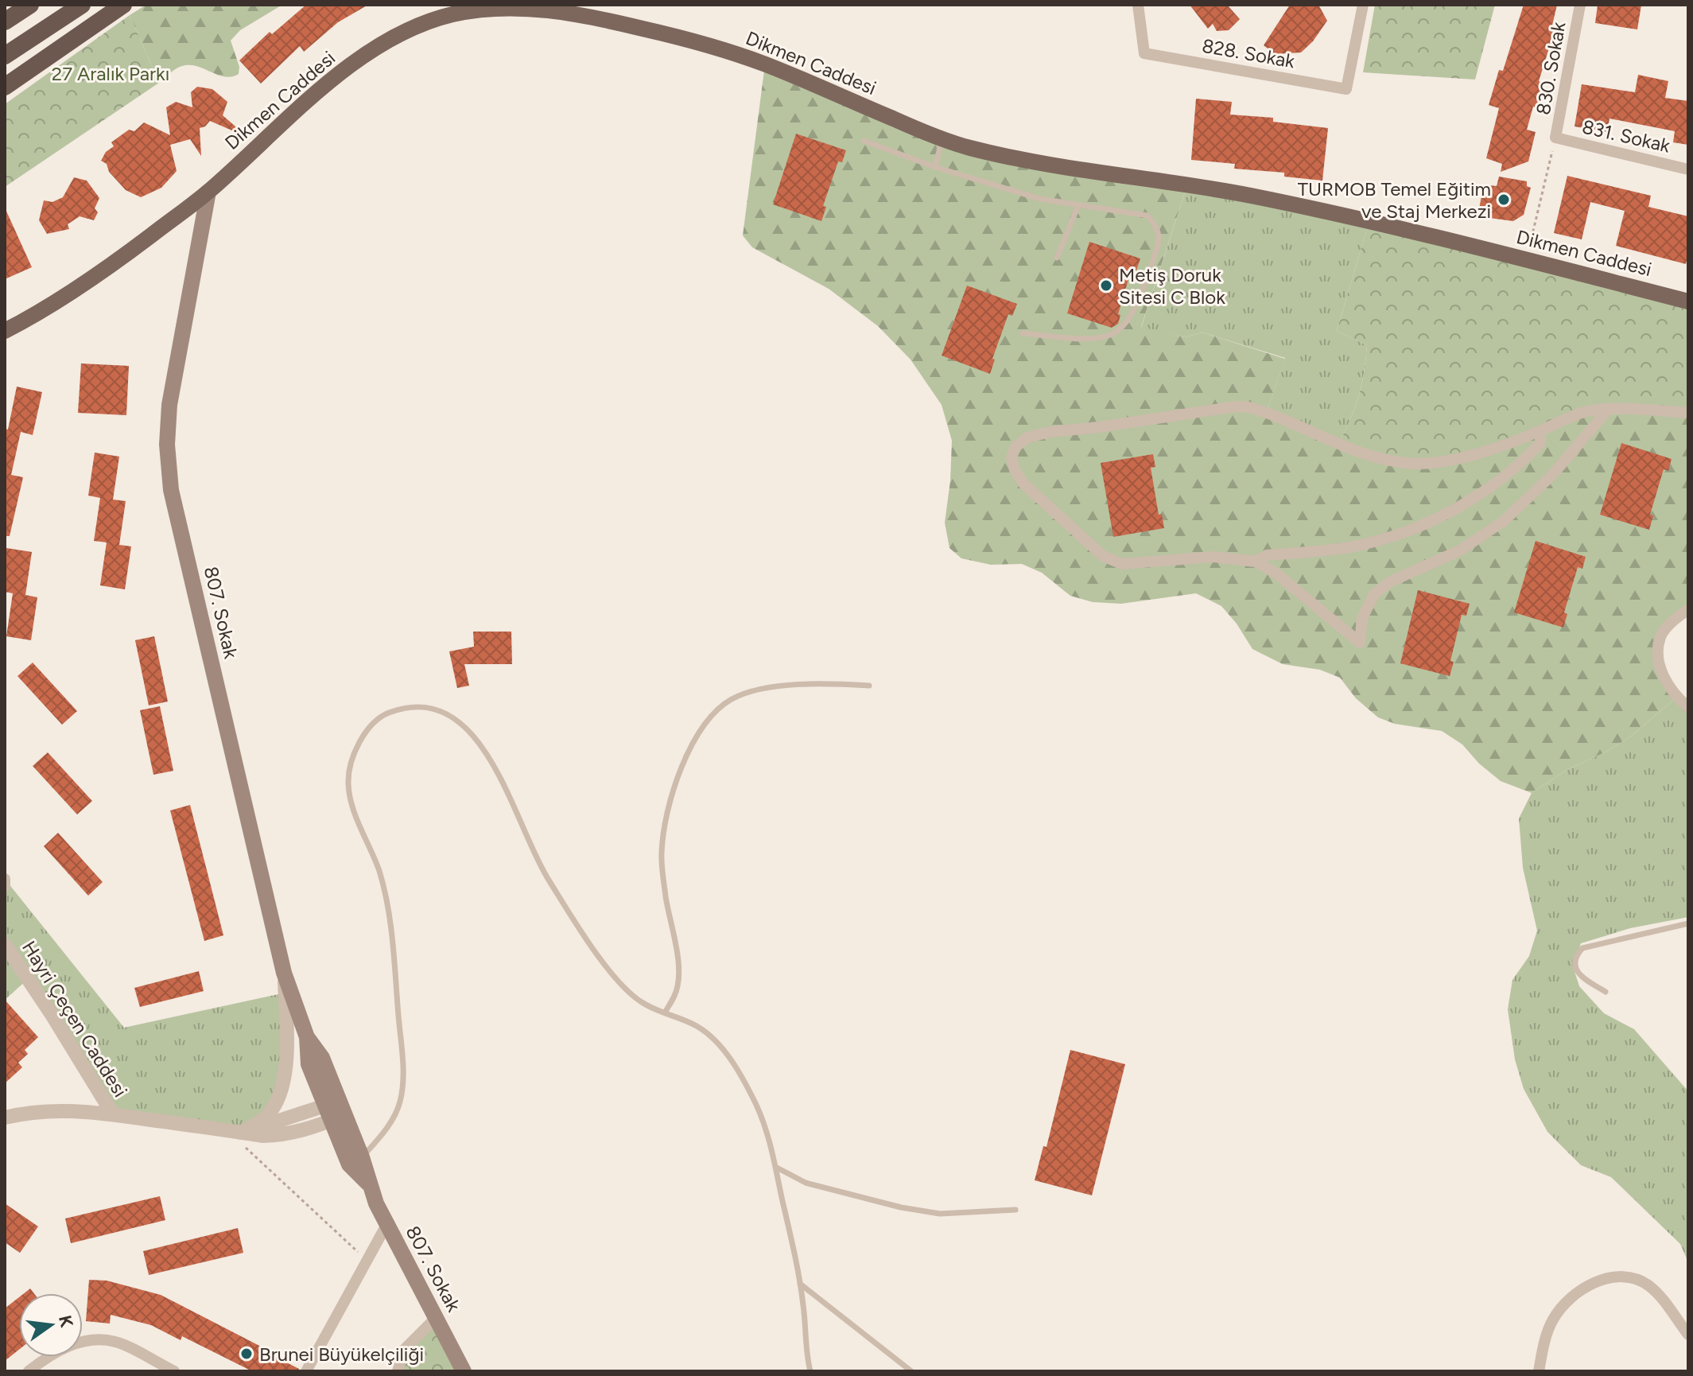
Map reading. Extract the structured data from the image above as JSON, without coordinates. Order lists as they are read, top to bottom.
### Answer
{
  "streets": {
    "main road": ["Dikmen Caddesi", "807. Sokak"],
    "street": [
      "828. Sokak",
      "830. Sokak",
      "831. Sokak",
      "Hayri Çeçen Caddesi"
    ]
  },
  "crossings": [
    ["Dikmen Caddesi", "807. Sokak"],
    ["830. Sokak", "831. Sokak"]
  ],
  "parks": ["27 Aralık Parkı"],
  "places": ["TURMOB Temel Eğitim ve Staj Merkezi", "Metiş Doruk Sitesi C Blok", "Brunei Büyükelçiliği"],
  "north": "right"
}
